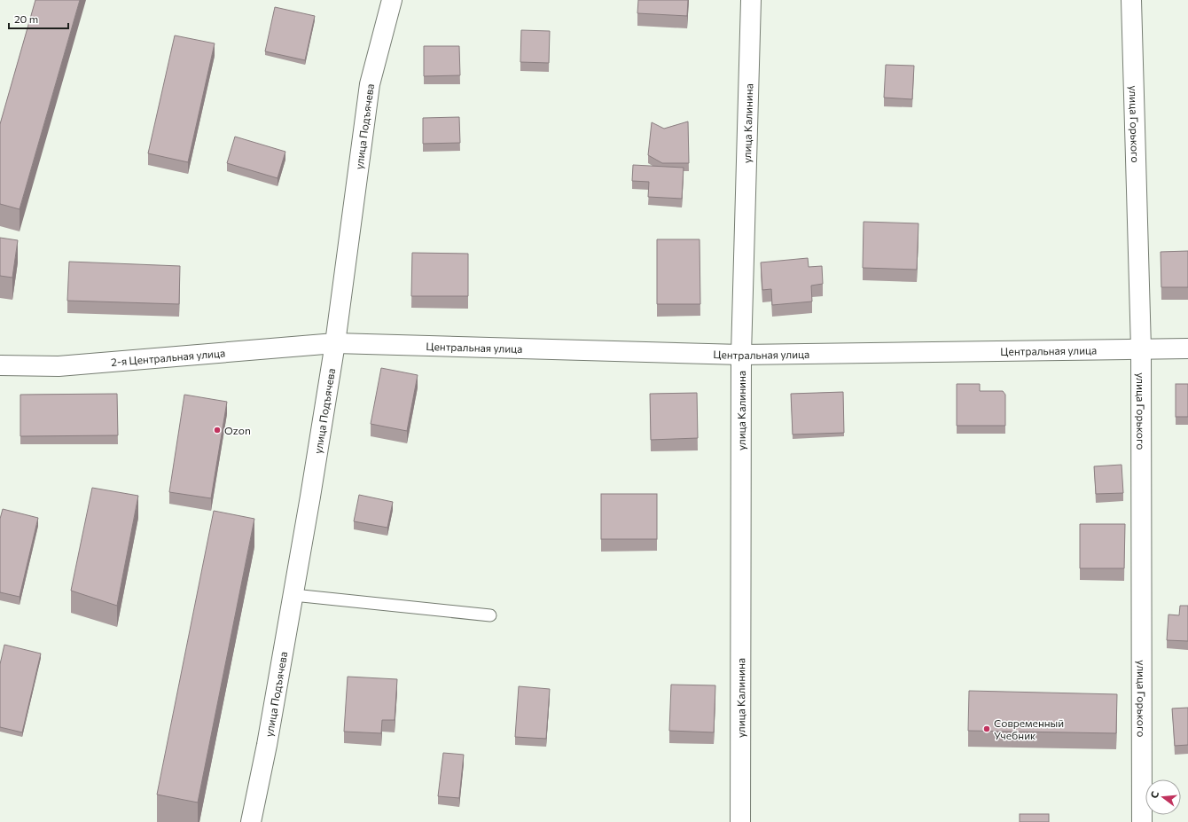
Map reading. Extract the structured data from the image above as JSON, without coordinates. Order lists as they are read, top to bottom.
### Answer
{
  "streets": {
    "street": [
      "улица Калинина",
      "улица Горького",
      "улица Подъячева",
      "Центральная улица",
      "2-я Центральная улица"
    ]
  },
  "crossings": [
    ["улица Калинина", "Центральная улица"],
    ["улица Горького", "Центральная улица"],
    ["улица Подъячева", "Центральная улица"],
    ["улица Подъячева", "2-я Центральная улица"],
    ["Центральная улица", "2-я Центральная улица"]
  ],
  "places": ["Ozon", "Современный Учебник"],
  "scale_bar": "20 m",
  "north": "left"
}
